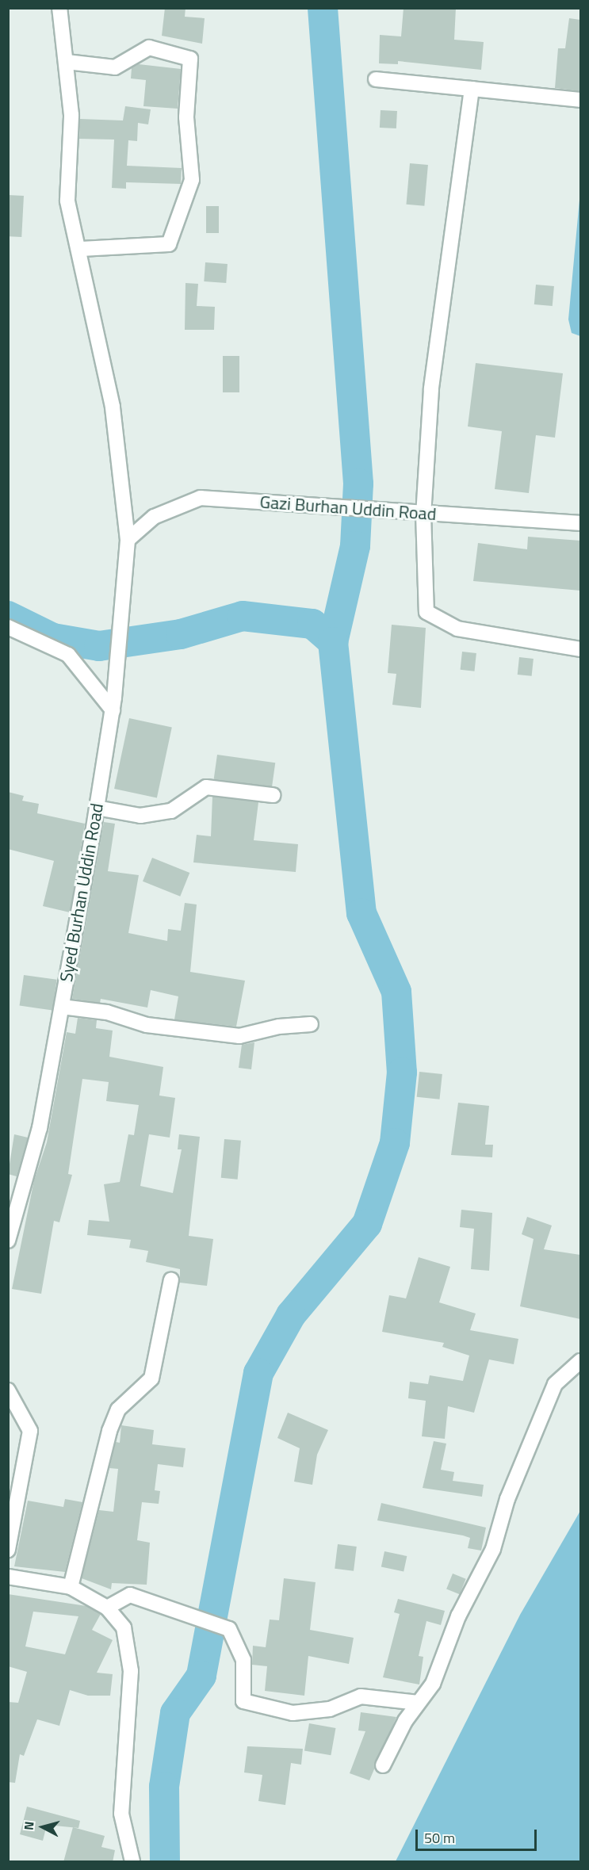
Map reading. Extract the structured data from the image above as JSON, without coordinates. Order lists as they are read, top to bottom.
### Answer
{
  "streets": {
    "street": ["Gazi Burhan Uddin Road", "Syed Burhan Uddin Road"]
  },
  "crossings": [
    ["Gazi Burhan Uddin Road", "Syed Burhan Uddin Road"]
  ],
  "scale_bar": "50 m",
  "north": "left"
}
